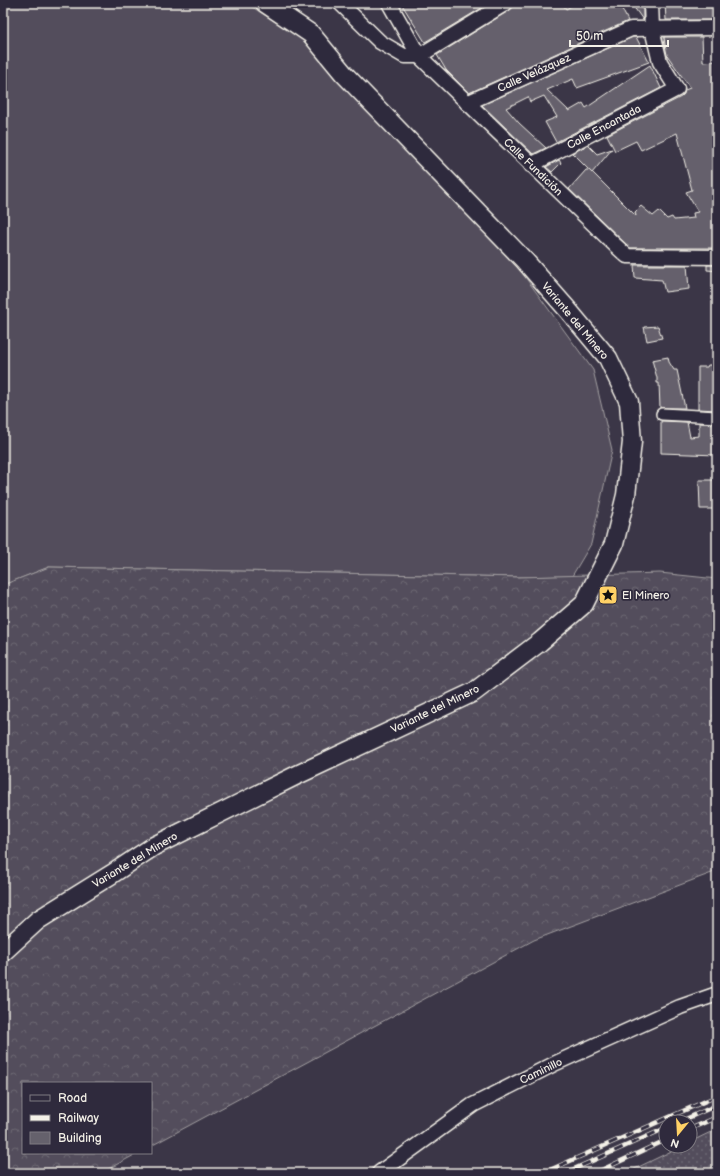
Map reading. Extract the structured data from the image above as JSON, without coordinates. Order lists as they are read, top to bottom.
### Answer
{
  "streets": {
    "street": [
      "Calle Velázquez",
      "Calle Encantada",
      "Calle Fundición",
      "Variante del Minero",
      "Caminillo"
    ]
  },
  "crossings": [
    ["Calle Velázquez", "Calle Encantada"],
    ["Calle Velázquez", "Calle Fundición"],
    ["Calle Encantada", "Calle Fundición"]
  ],
  "places": {
    "place": ["El Minero"]
  },
  "legend": ["Road", "Railway", "Building"],
  "scale_bar": "50 m",
  "north": "bottom"
}
